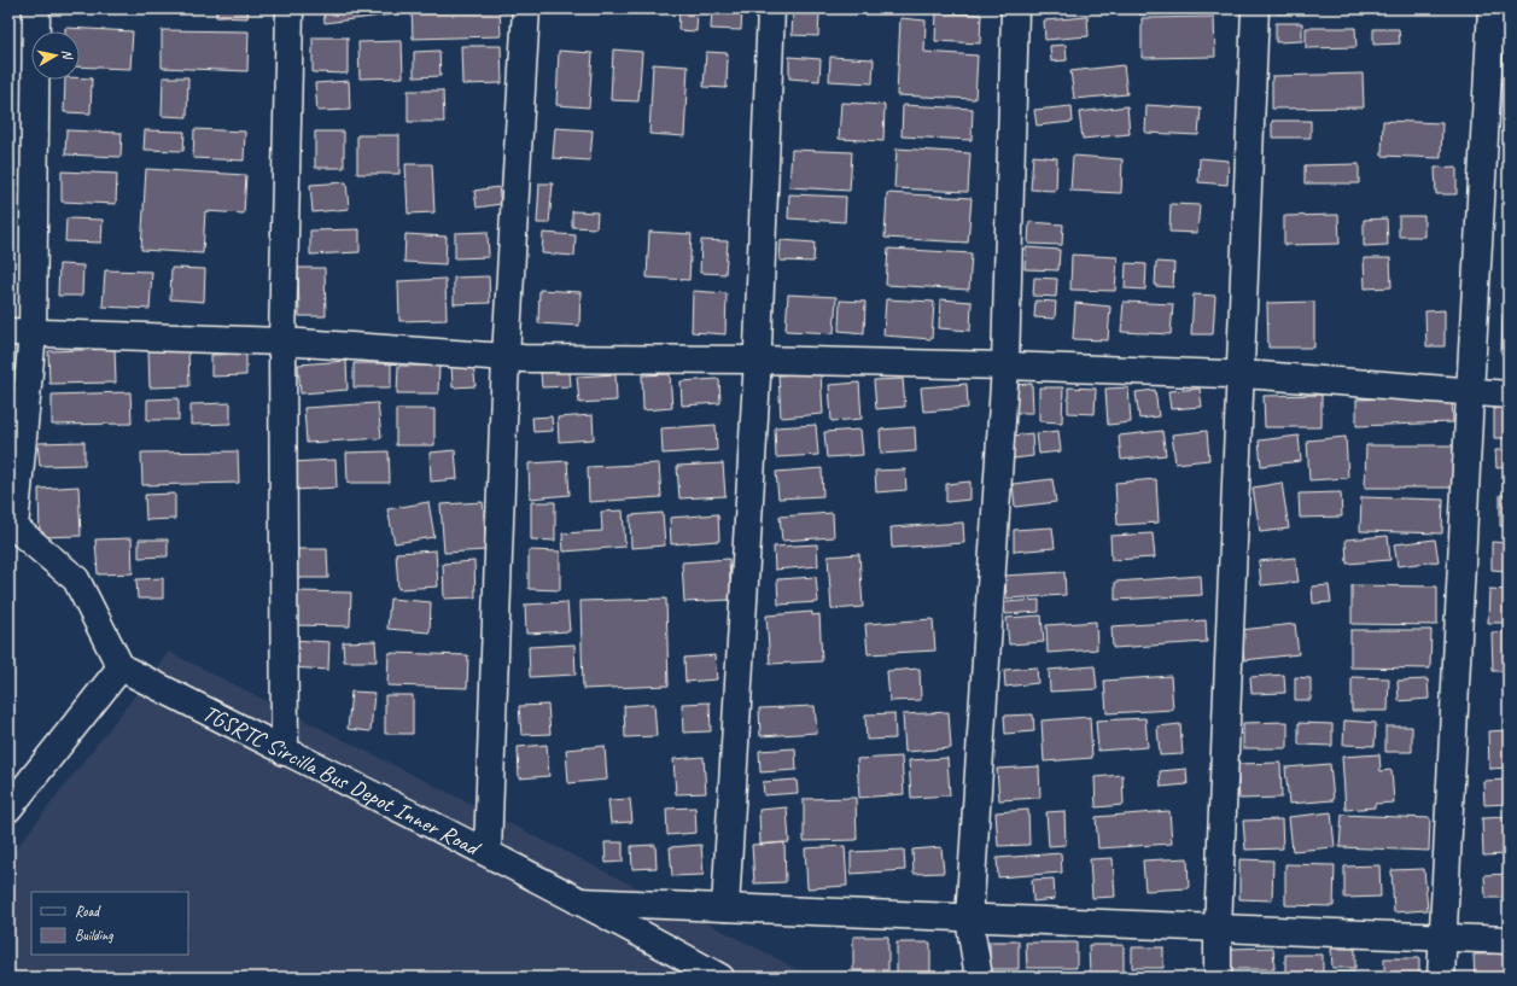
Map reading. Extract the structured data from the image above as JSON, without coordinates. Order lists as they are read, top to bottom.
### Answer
{
  "streets": {
    "street": ["TGSRTC Sircilla Bus Depot Inner Road"]
  },
  "legend": ["Road", "Building"],
  "north": "right"
}
